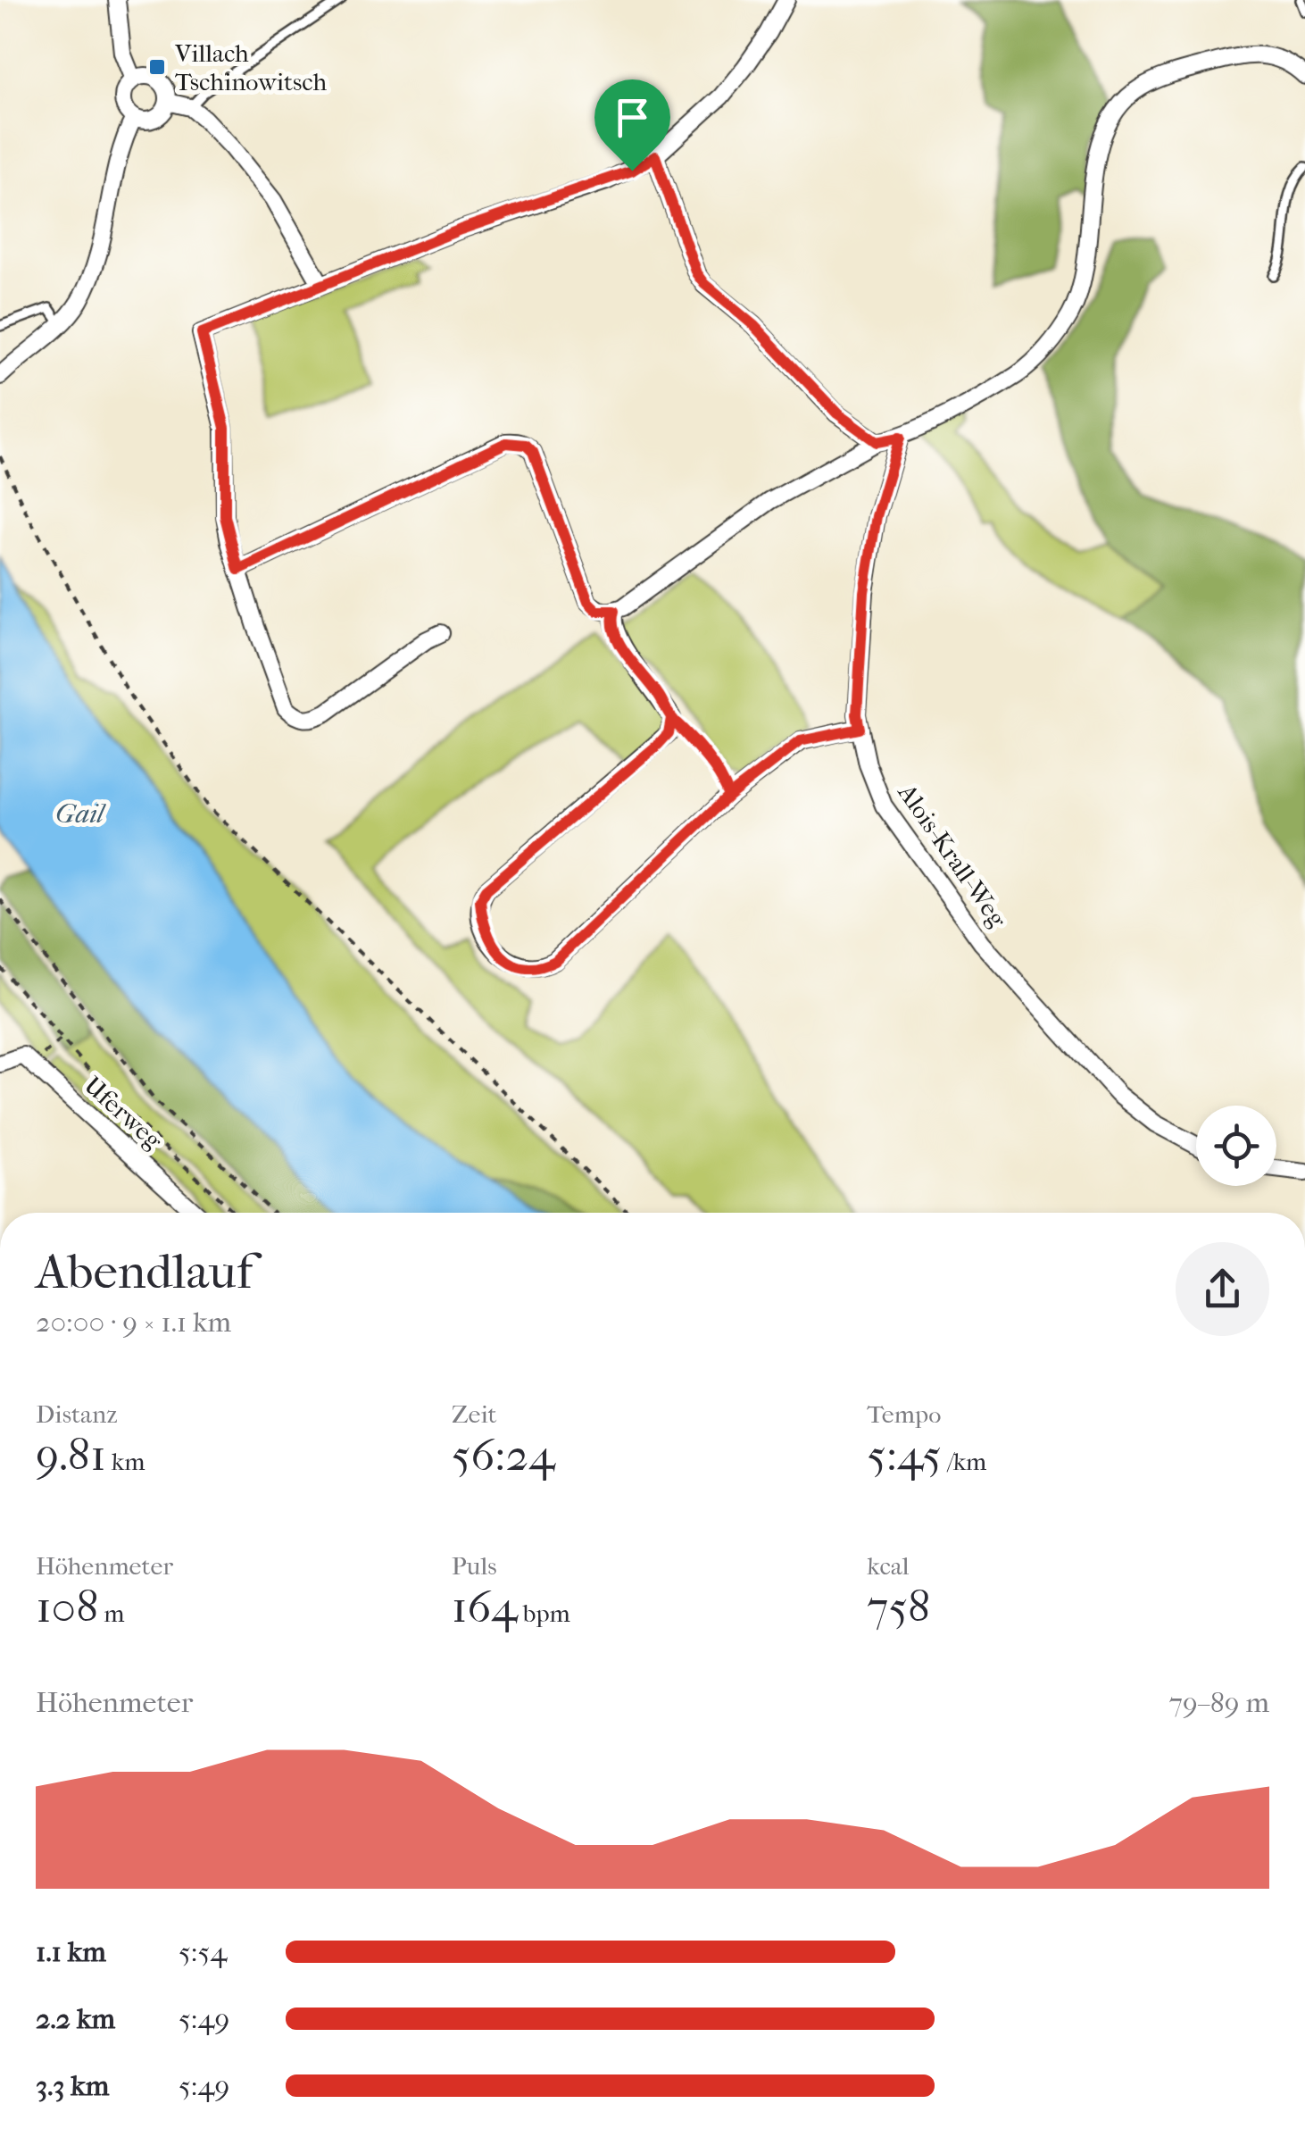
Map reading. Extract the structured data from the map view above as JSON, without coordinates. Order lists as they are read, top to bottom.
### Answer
{
  "streets": {
    "street": ["Alois-Krall-Weg", "Uferweg"]
  },
  "water": ["Gail"],
  "places": {
    "transit": ["Villach Tschinowitsch"]
  },
  "page": {
    "heading": ["Abendlauf", "20:00 · 9 × 1.1 km"],
    "stats": [
      ["Distanz", "9.81 km"],
      ["Zeit", "56:24"],
      ["Tempo", "5:45 /km"],
      ["Höhenmeter", "108 m"],
      ["Puls", "164 bpm"],
      ["kcal", "758"]
    ],
    "chart": ["Höhenmeter", "79–89 m"],
    "list": [
      {
        "name": "1.1 km",
        "note": "5:54"
      },
      {
        "name": "2.2 km",
        "note": "5:49"
      },
      {
        "name": "3.3 km",
        "note": "5:49"
      }
    ]
  }
}
